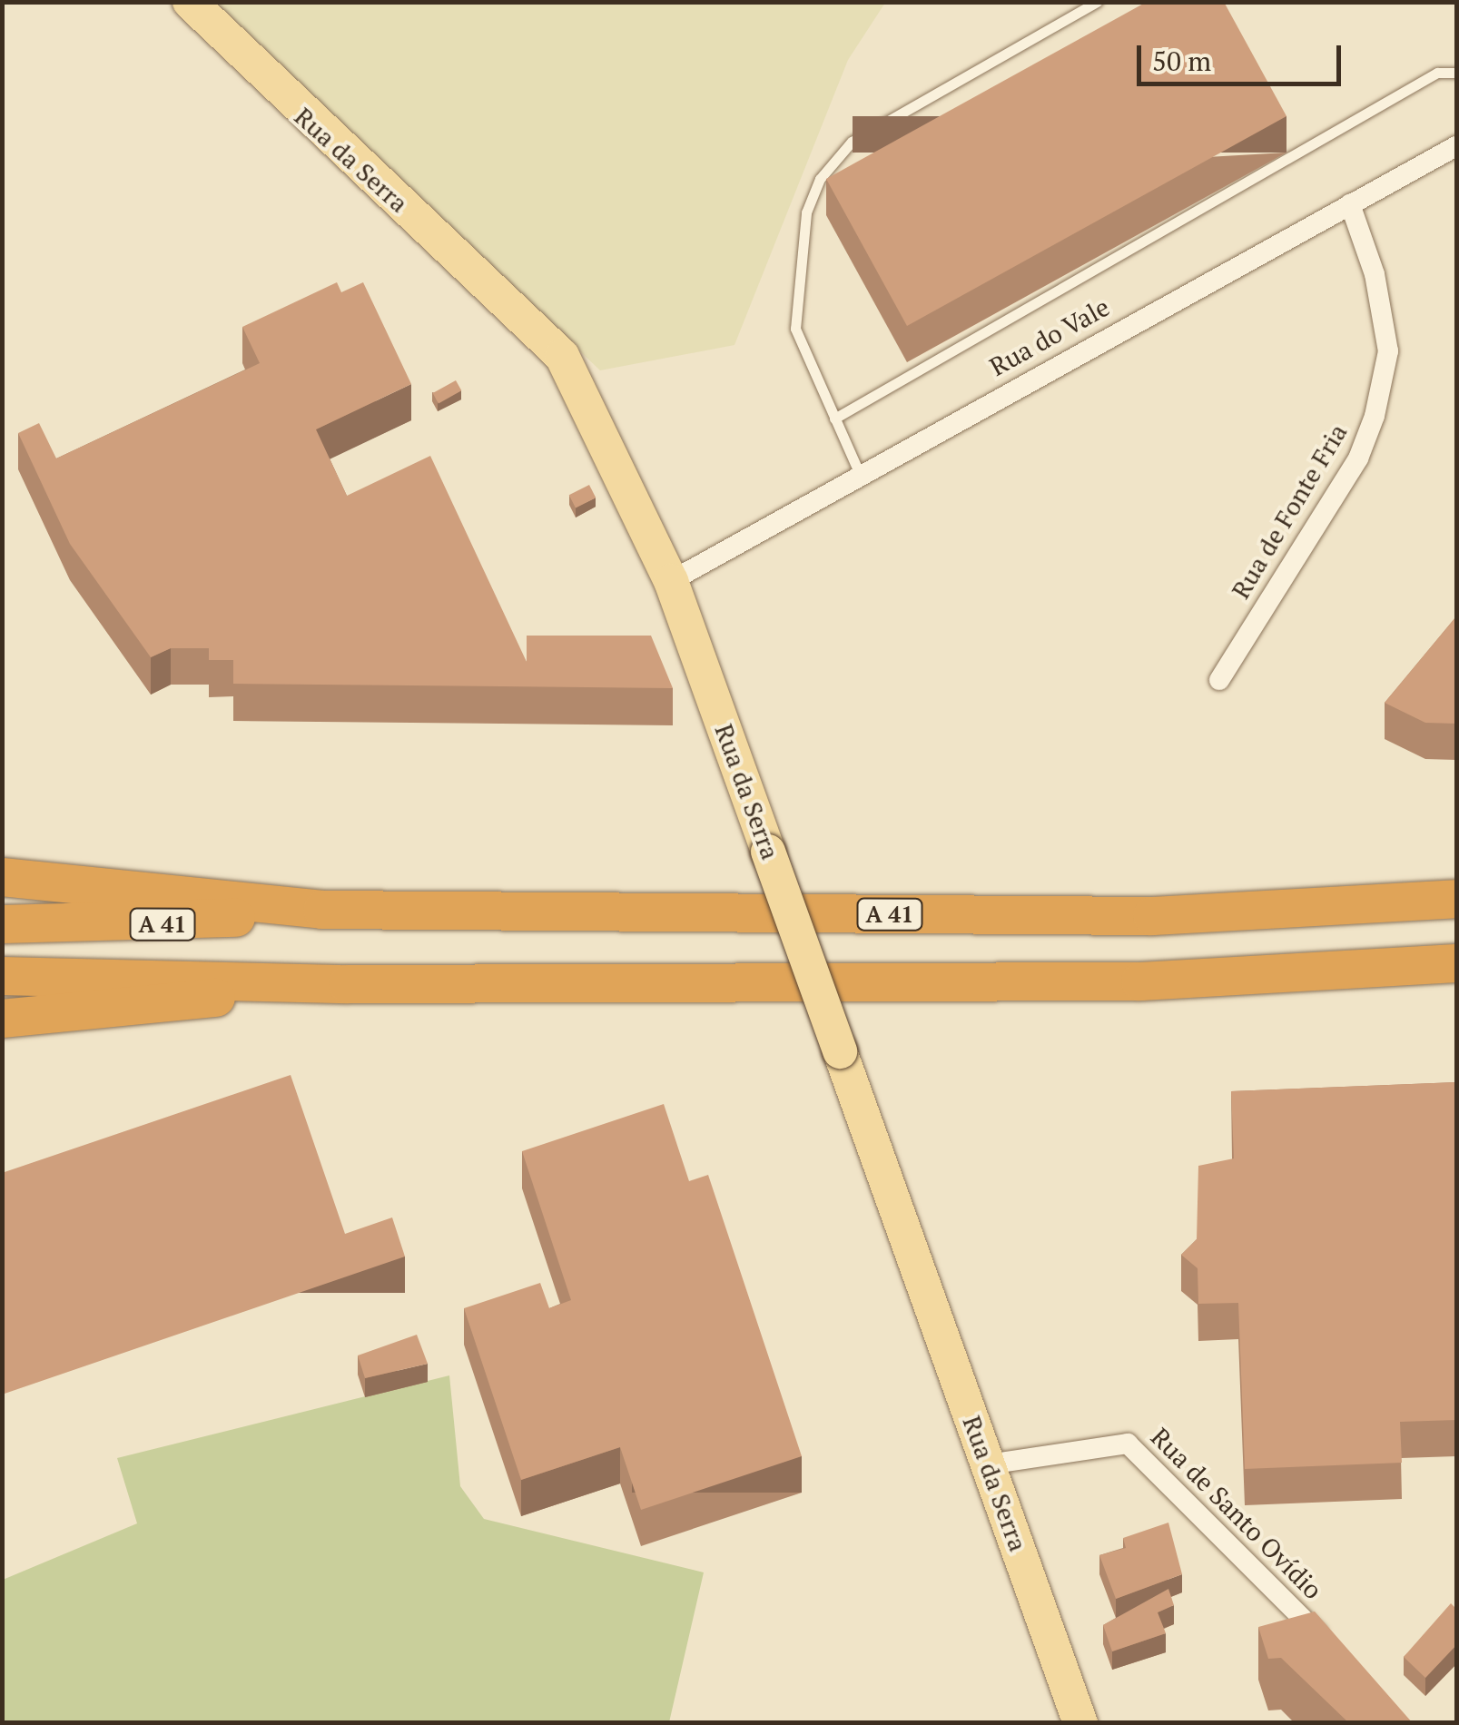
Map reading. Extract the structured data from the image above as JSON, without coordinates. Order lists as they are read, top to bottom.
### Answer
{
  "streets": {
    "highway": ["A 41"],
    "main road": ["Rua da Serra"],
    "street": ["Rua do Vale", "Rua de Fonte Fria", "Rua de Santo Ovídio"]
  },
  "crossings": [
    ["Rua da Serra", "Rua do Vale"],
    ["Rua da Serra", "Rua de Santo Ovídio"],
    ["Rua do Vale", "Rua de Fonte Fria"]
  ],
  "scale_bar": "50 m"
}
